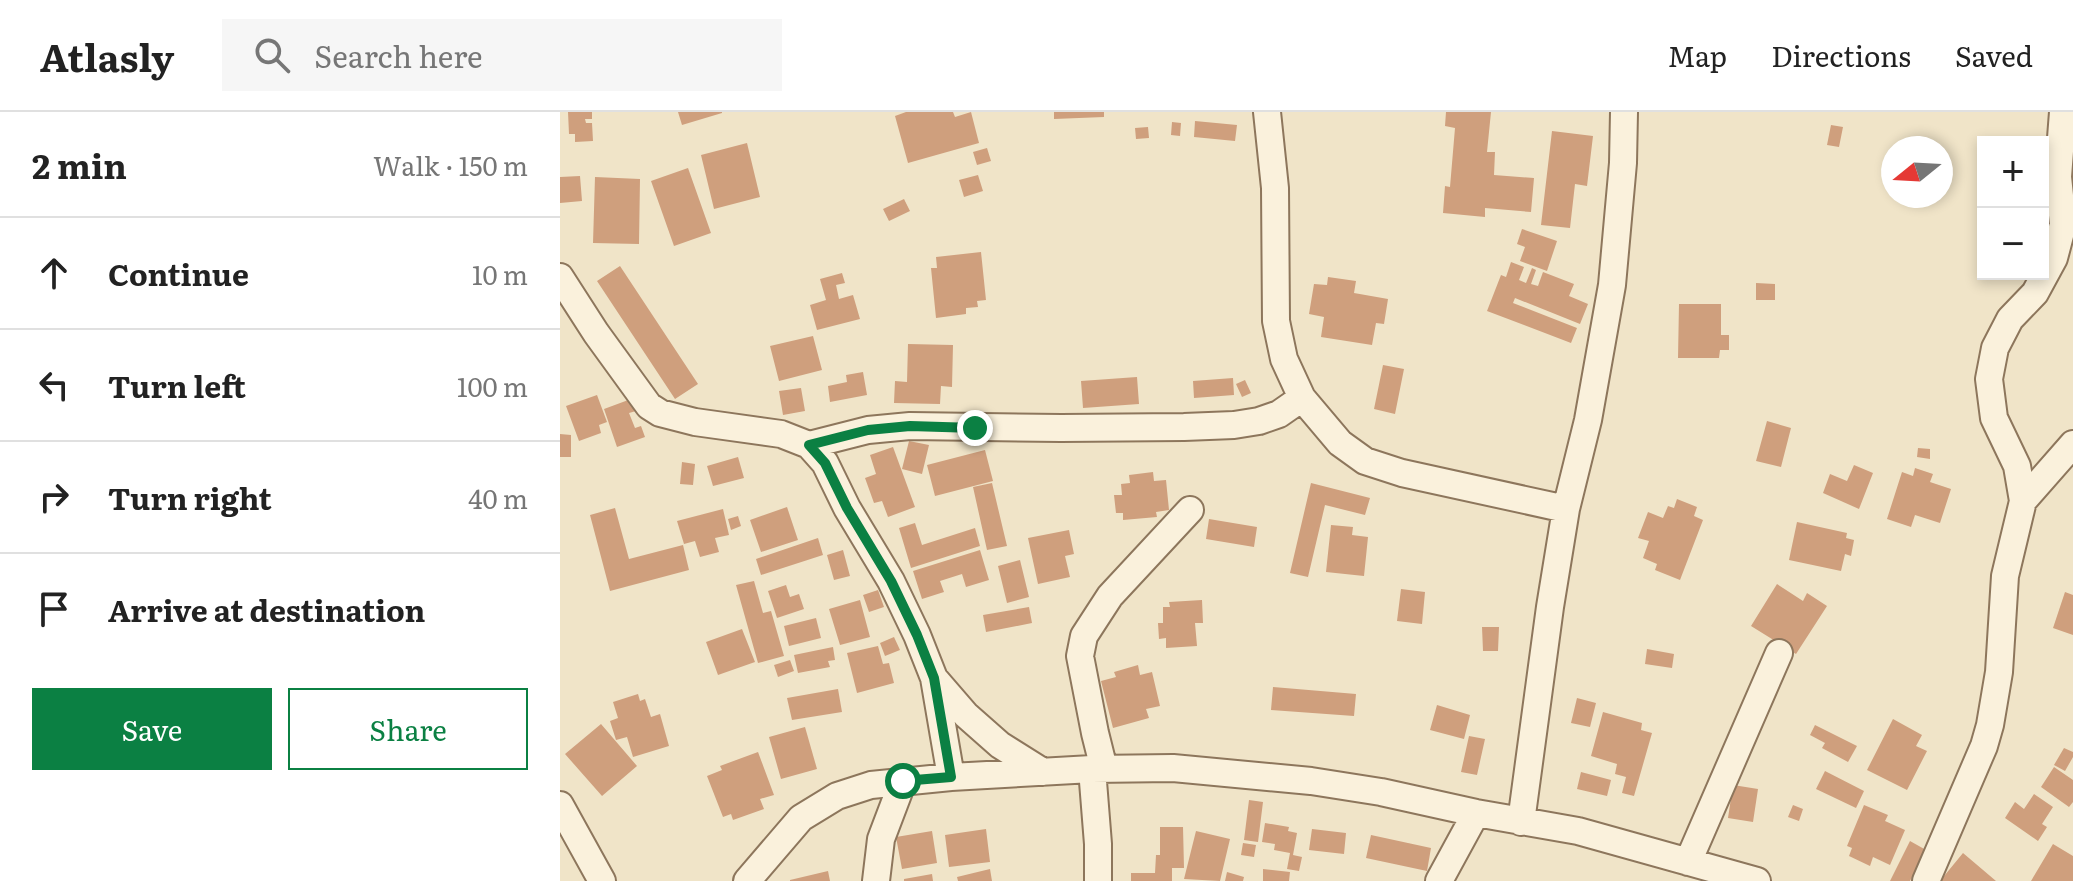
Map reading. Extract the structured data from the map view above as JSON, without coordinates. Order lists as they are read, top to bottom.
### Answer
{
  "north": "left",
  "page": {
    "header": "Atlasly",
    "search": "Search here",
    "nav": ["Map", "Directions", "Saved"],
    "heading": ["2 min", "Walk · 150 m"],
    "map_buttons": ["+", "−"],
    "list": [
      ["Continue", "10 m"],
      ["Turn left", "100 m"],
      ["Turn right", "40 m"],
      "Arrive at destination"
    ],
    "buttons": ["Save", "Share"]
  }
}
